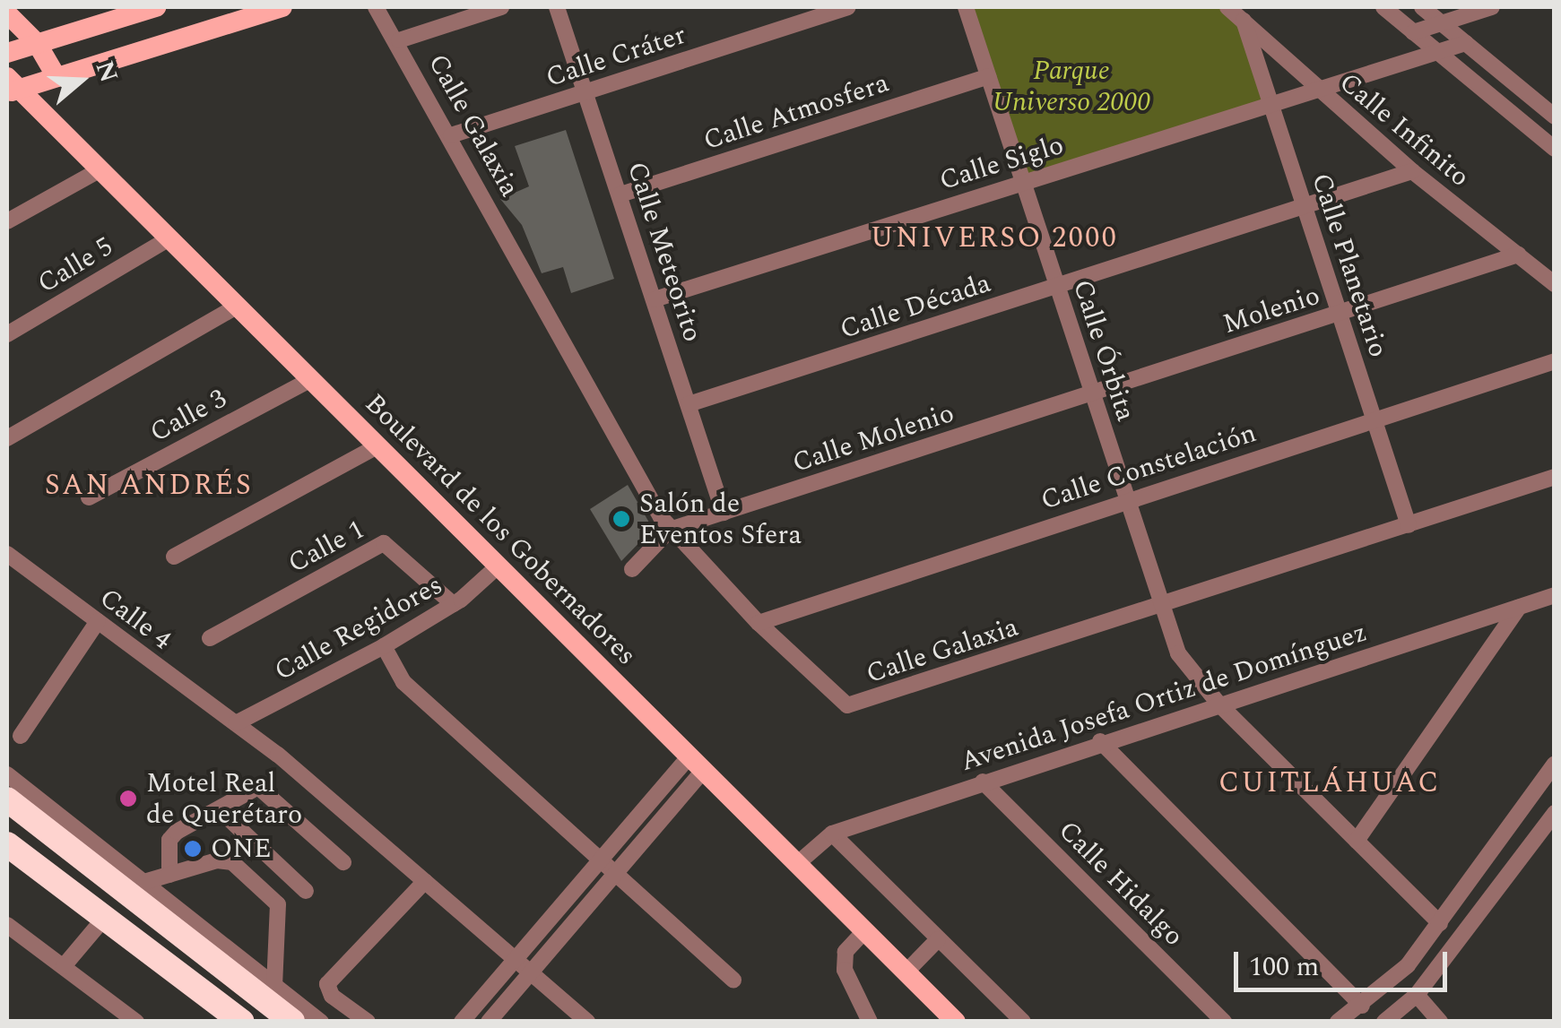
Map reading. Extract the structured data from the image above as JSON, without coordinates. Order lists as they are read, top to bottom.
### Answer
{
  "streets": {
    "main road": ["Boulevard de los Gobernadores"],
    "street": [
      "Calle Cráter",
      "Calle Atmosfera",
      "Calle Galaxia",
      "Calle Infinito",
      "Calle Siglo",
      "Calle Meteorito",
      "Calle 5",
      "Calle Planetario",
      "Calle Década",
      "Molenio",
      "Calle Órbita",
      "Calle 3",
      "Calle Molenio",
      "Calle Constelación",
      "Calle 1",
      "Calle 4",
      "Calle Regidores",
      "Avenida Josefa Ortiz de Domínguez",
      "Calle Hidalgo"
    ]
  },
  "crossings": [
    ["Calle Cráter", "Calle Galaxia"],
    ["Calle Cráter", "Calle Meteorito"],
    ["Calle Atmosfera", "Calle Meteorito"],
    ["Calle Atmosfera", "Calle Órbita"],
    ["Calle Galaxia", "Calle Planetario"],
    ["Calle Galaxia", "Calle Órbita"],
    ["Calle Galaxia", "Calle Molenio"],
    ["Calle Galaxia", "Calle Constelación"],
    ["Calle Infinito", "Calle Siglo"],
    ["Calle Infinito", "Calle Planetario"],
    ["Calle Infinito", "Calle Década"],
    ["Calle Infinito", "Molenio"],
    ["Calle Siglo", "Calle Meteorito"],
    ["Calle Siglo", "Calle Planetario"],
    ["Calle Siglo", "Calle Órbita"],
    ["Calle Meteorito", "Calle Década"],
    ["Calle Meteorito", "Calle Molenio"],
    ["Calle 5", "Boulevard de los Gobernadores"],
    ["Calle Planetario", "Calle Década"],
    ["Calle Planetario", "Molenio"],
    ["Calle Planetario", "Calle Constelación"],
    ["Calle Década", "Calle Órbita"],
    ["Molenio", "Calle Órbita"],
    ["Molenio", "Calle Molenio"],
    ["Calle Órbita", "Calle Molenio"],
    ["Calle Órbita", "Calle Constelación"],
    ["Calle Órbita", "Avenida Josefa Ortiz de Domínguez"],
    ["Calle 3", "Boulevard de los Gobernadores"],
    ["Boulevard de los Gobernadores", "Calle Regidores"],
    ["Boulevard de los Gobernadores", "Avenida Josefa Ortiz de Domínguez"],
    ["Calle 1", "Calle Regidores"],
    ["Calle 4", "Calle Regidores"],
    ["Avenida Josefa Ortiz de Domínguez", "Calle Hidalgo"]
  ],
  "districts": ["UNIVERSO 2000", "SAN ANDRÉS", "CUITLÁHUAC"],
  "parks": ["Parque Universo 2000"],
  "places": ["Salón de Eventos Sfera", "Motel Real de Querétaro", "ONE"],
  "scale_bar": "100 m",
  "north": "right"
}
